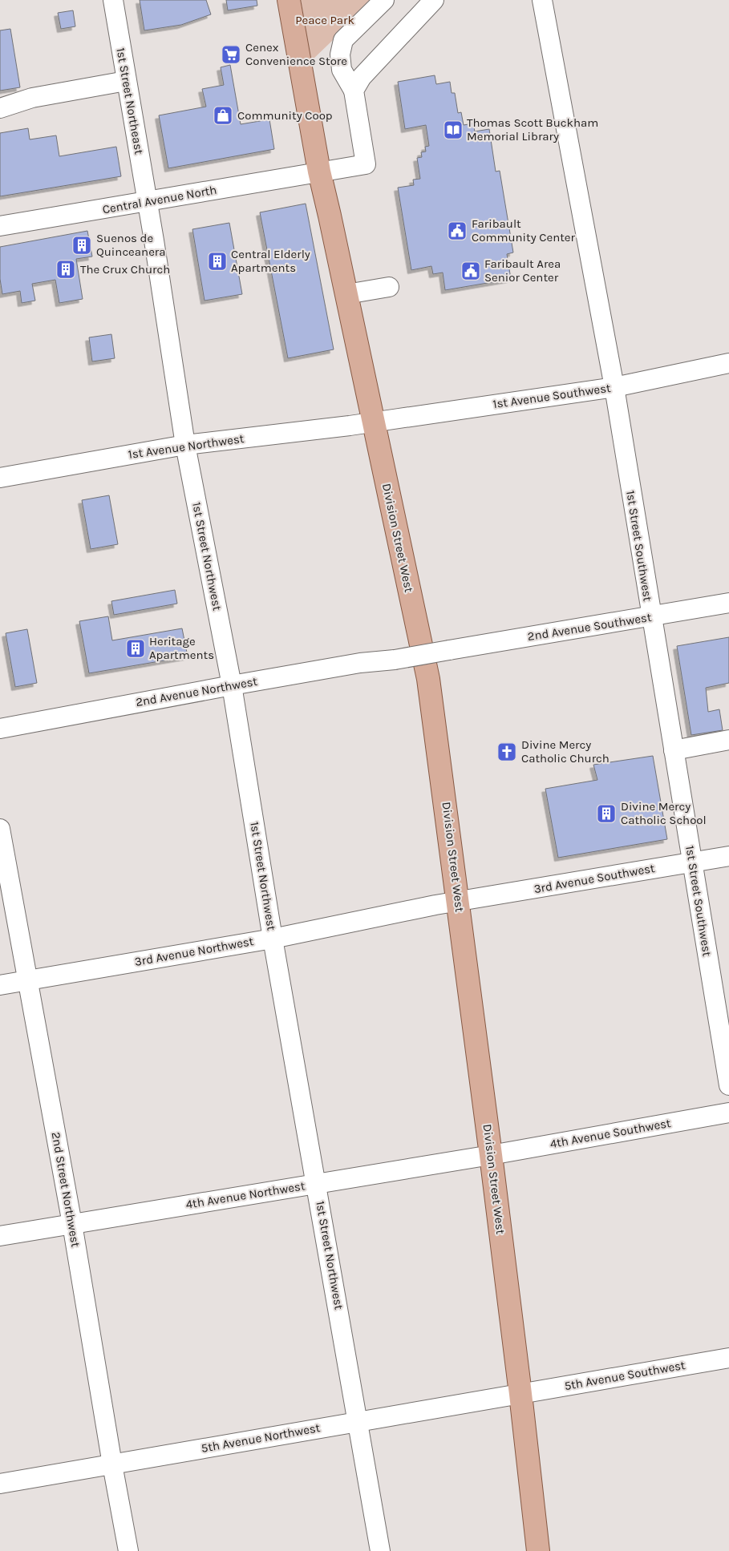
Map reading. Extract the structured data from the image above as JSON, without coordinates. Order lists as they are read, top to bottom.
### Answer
{
  "streets": {
    "main road": ["Division Street West"],
    "street": [
      "1st Street Northeast",
      "Central Avenue North",
      "1st Avenue Southwest",
      "1st Avenue Northwest",
      "1st Street Southwest",
      "1st Street Northwest",
      "2nd Avenue Southwest",
      "2nd Avenue Northwest",
      "3rd Avenue Southwest",
      "3rd Avenue Northwest",
      "4th Avenue Southwest",
      "2nd Street Northwest",
      "4th Avenue Northwest",
      "5th Avenue Southwest",
      "5th Avenue Northwest"
    ]
  },
  "crossings": [
    ["1st Street Northeast", "Central Avenue North"],
    ["1st Street Northeast", "1st Street Northwest"],
    ["Central Avenue North", "Division Street West"],
    ["Central Avenue North", "1st Street Northwest"],
    ["1st Avenue Southwest", "1st Avenue Northwest"],
    ["1st Avenue Southwest", "Division Street West"],
    ["1st Avenue Southwest", "1st Street Southwest"],
    ["1st Avenue Northwest", "Division Street West"],
    ["1st Avenue Northwest", "1st Street Northwest"],
    ["Division Street West", "3rd Avenue Southwest"],
    ["Division Street West", "3rd Avenue Northwest"],
    ["Division Street West", "4th Avenue Southwest"],
    ["Division Street West", "4th Avenue Northwest"],
    ["Division Street West", "5th Avenue Southwest"],
    ["Division Street West", "5th Avenue Northwest"],
    ["1st Street Southwest", "2nd Avenue Southwest"],
    ["1st Street Southwest", "3rd Avenue Southwest"],
    ["1st Street Northwest", "2nd Avenue Northwest"],
    ["1st Street Northwest", "3rd Avenue Northwest"],
    ["1st Street Northwest", "4th Avenue Northwest"],
    ["1st Street Northwest", "5th Avenue Northwest"],
    ["2nd Avenue Southwest", "2nd Avenue Northwest"],
    ["3rd Avenue Southwest", "3rd Avenue Northwest"],
    ["3rd Avenue Northwest", "2nd Street Northwest"],
    ["4th Avenue Southwest", "4th Avenue Northwest"],
    ["2nd Street Northwest", "4th Avenue Northwest"],
    ["2nd Street Northwest", "5th Avenue Northwest"],
    ["5th Avenue Southwest", "5th Avenue Northwest"]
  ],
  "parks": ["Peace Park"],
  "places": {
    "supermarket": ["Cenex Convenience Store"],
    "shop": ["Community Coop"],
    "library": ["Thomas Scott Buckham Memorial Library"],
    "public building": ["Faribault Community Center", "Faribault Area Senior Center"],
    "building": [
      "Suenos de Quinceanera",
      "Central Elderly Apartments",
      "The Crux Church",
      "Heritage Apartments",
      "Divine Mercy Catholic School"
    ],
    "church": ["Divine Mercy Catholic Church"]
  }
}
